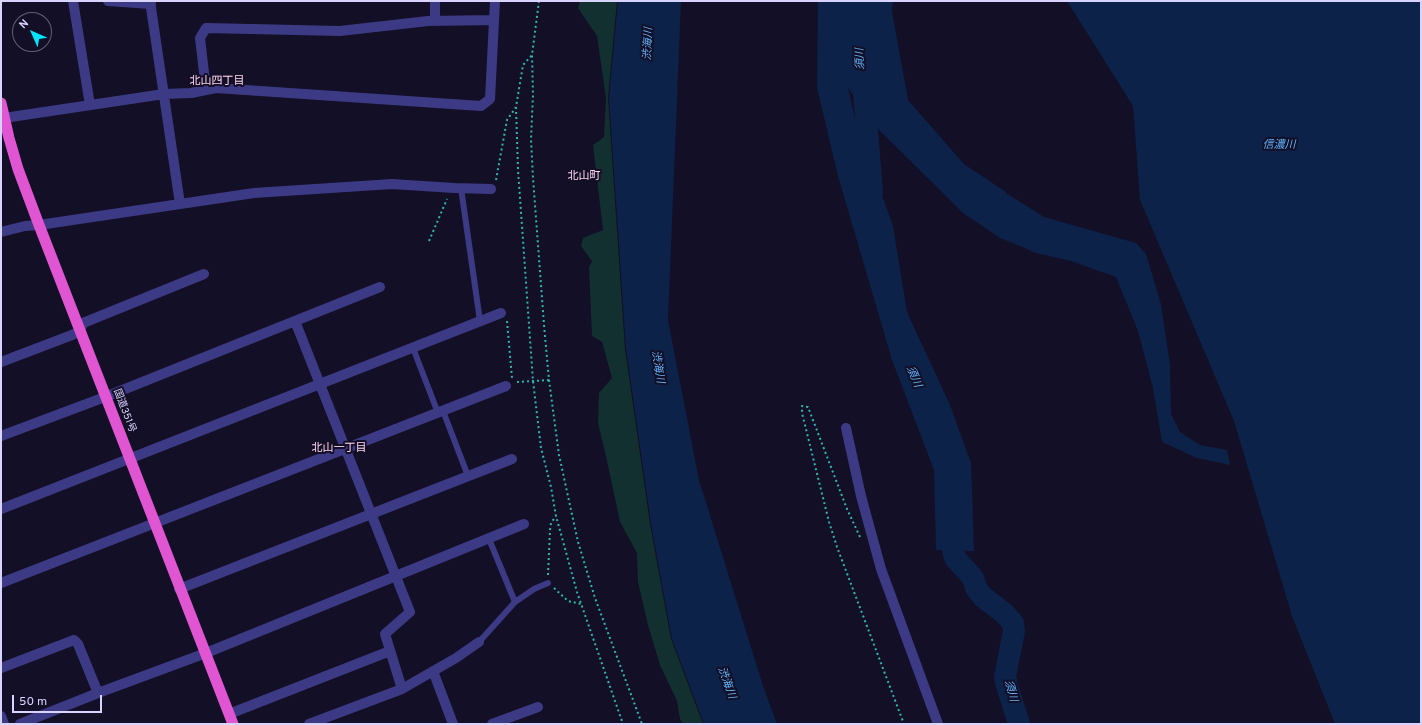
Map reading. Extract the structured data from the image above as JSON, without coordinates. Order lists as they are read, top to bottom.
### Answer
{
  "streets": {
    "highway": ["国道351号"]
  },
  "districts": ["北山四丁目", "北山町", "北山一丁目"],
  "water": ["渋海川", "須川", "信濃川"],
  "scale_bar": "50 m",
  "north": "top left"
}
